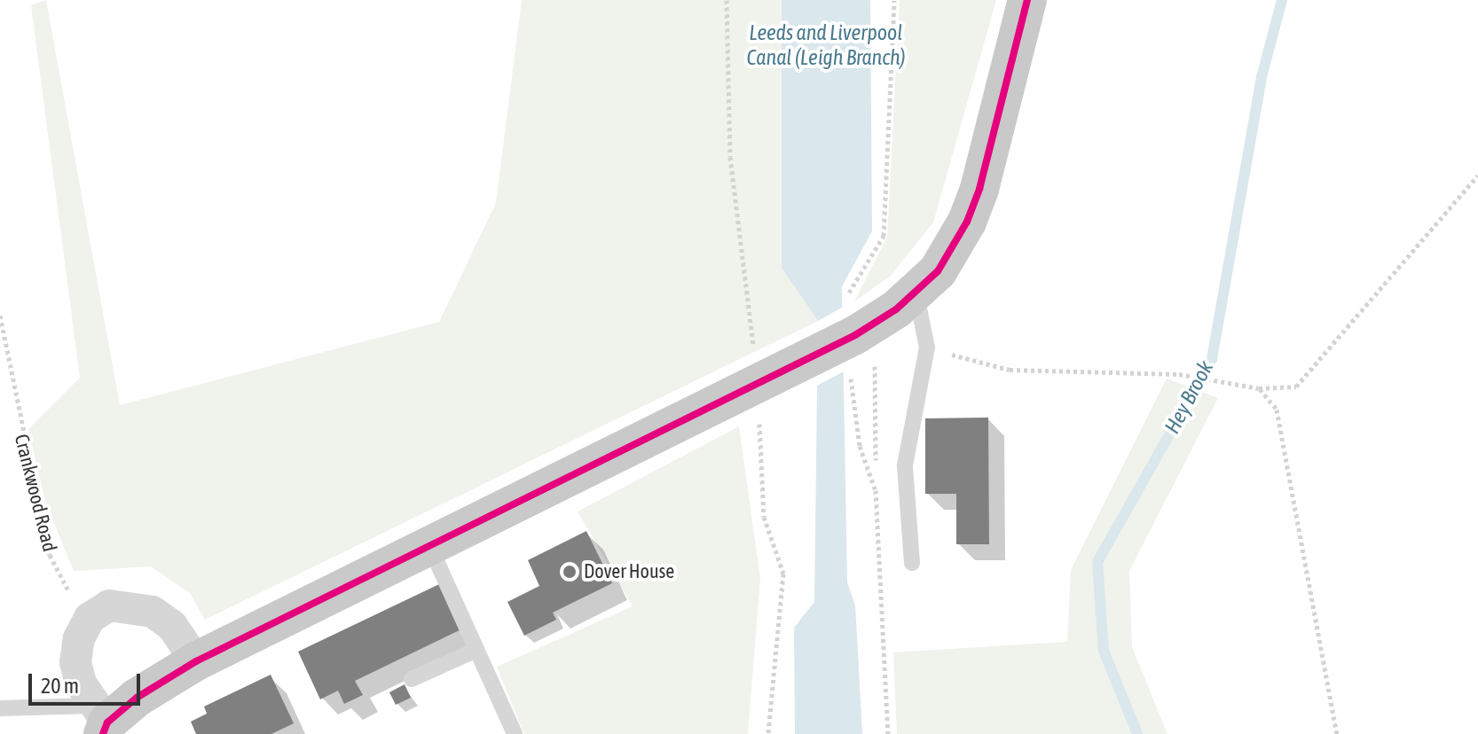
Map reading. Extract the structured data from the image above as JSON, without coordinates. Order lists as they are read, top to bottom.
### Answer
{
  "streets": {
    "path": ["Crankwood Road"]
  },
  "water": ["Leeds and Liverpool Canal (Leigh Branch)", "Hey Brook"],
  "places": ["Dover House"],
  "scale_bar": "20 m"
}
